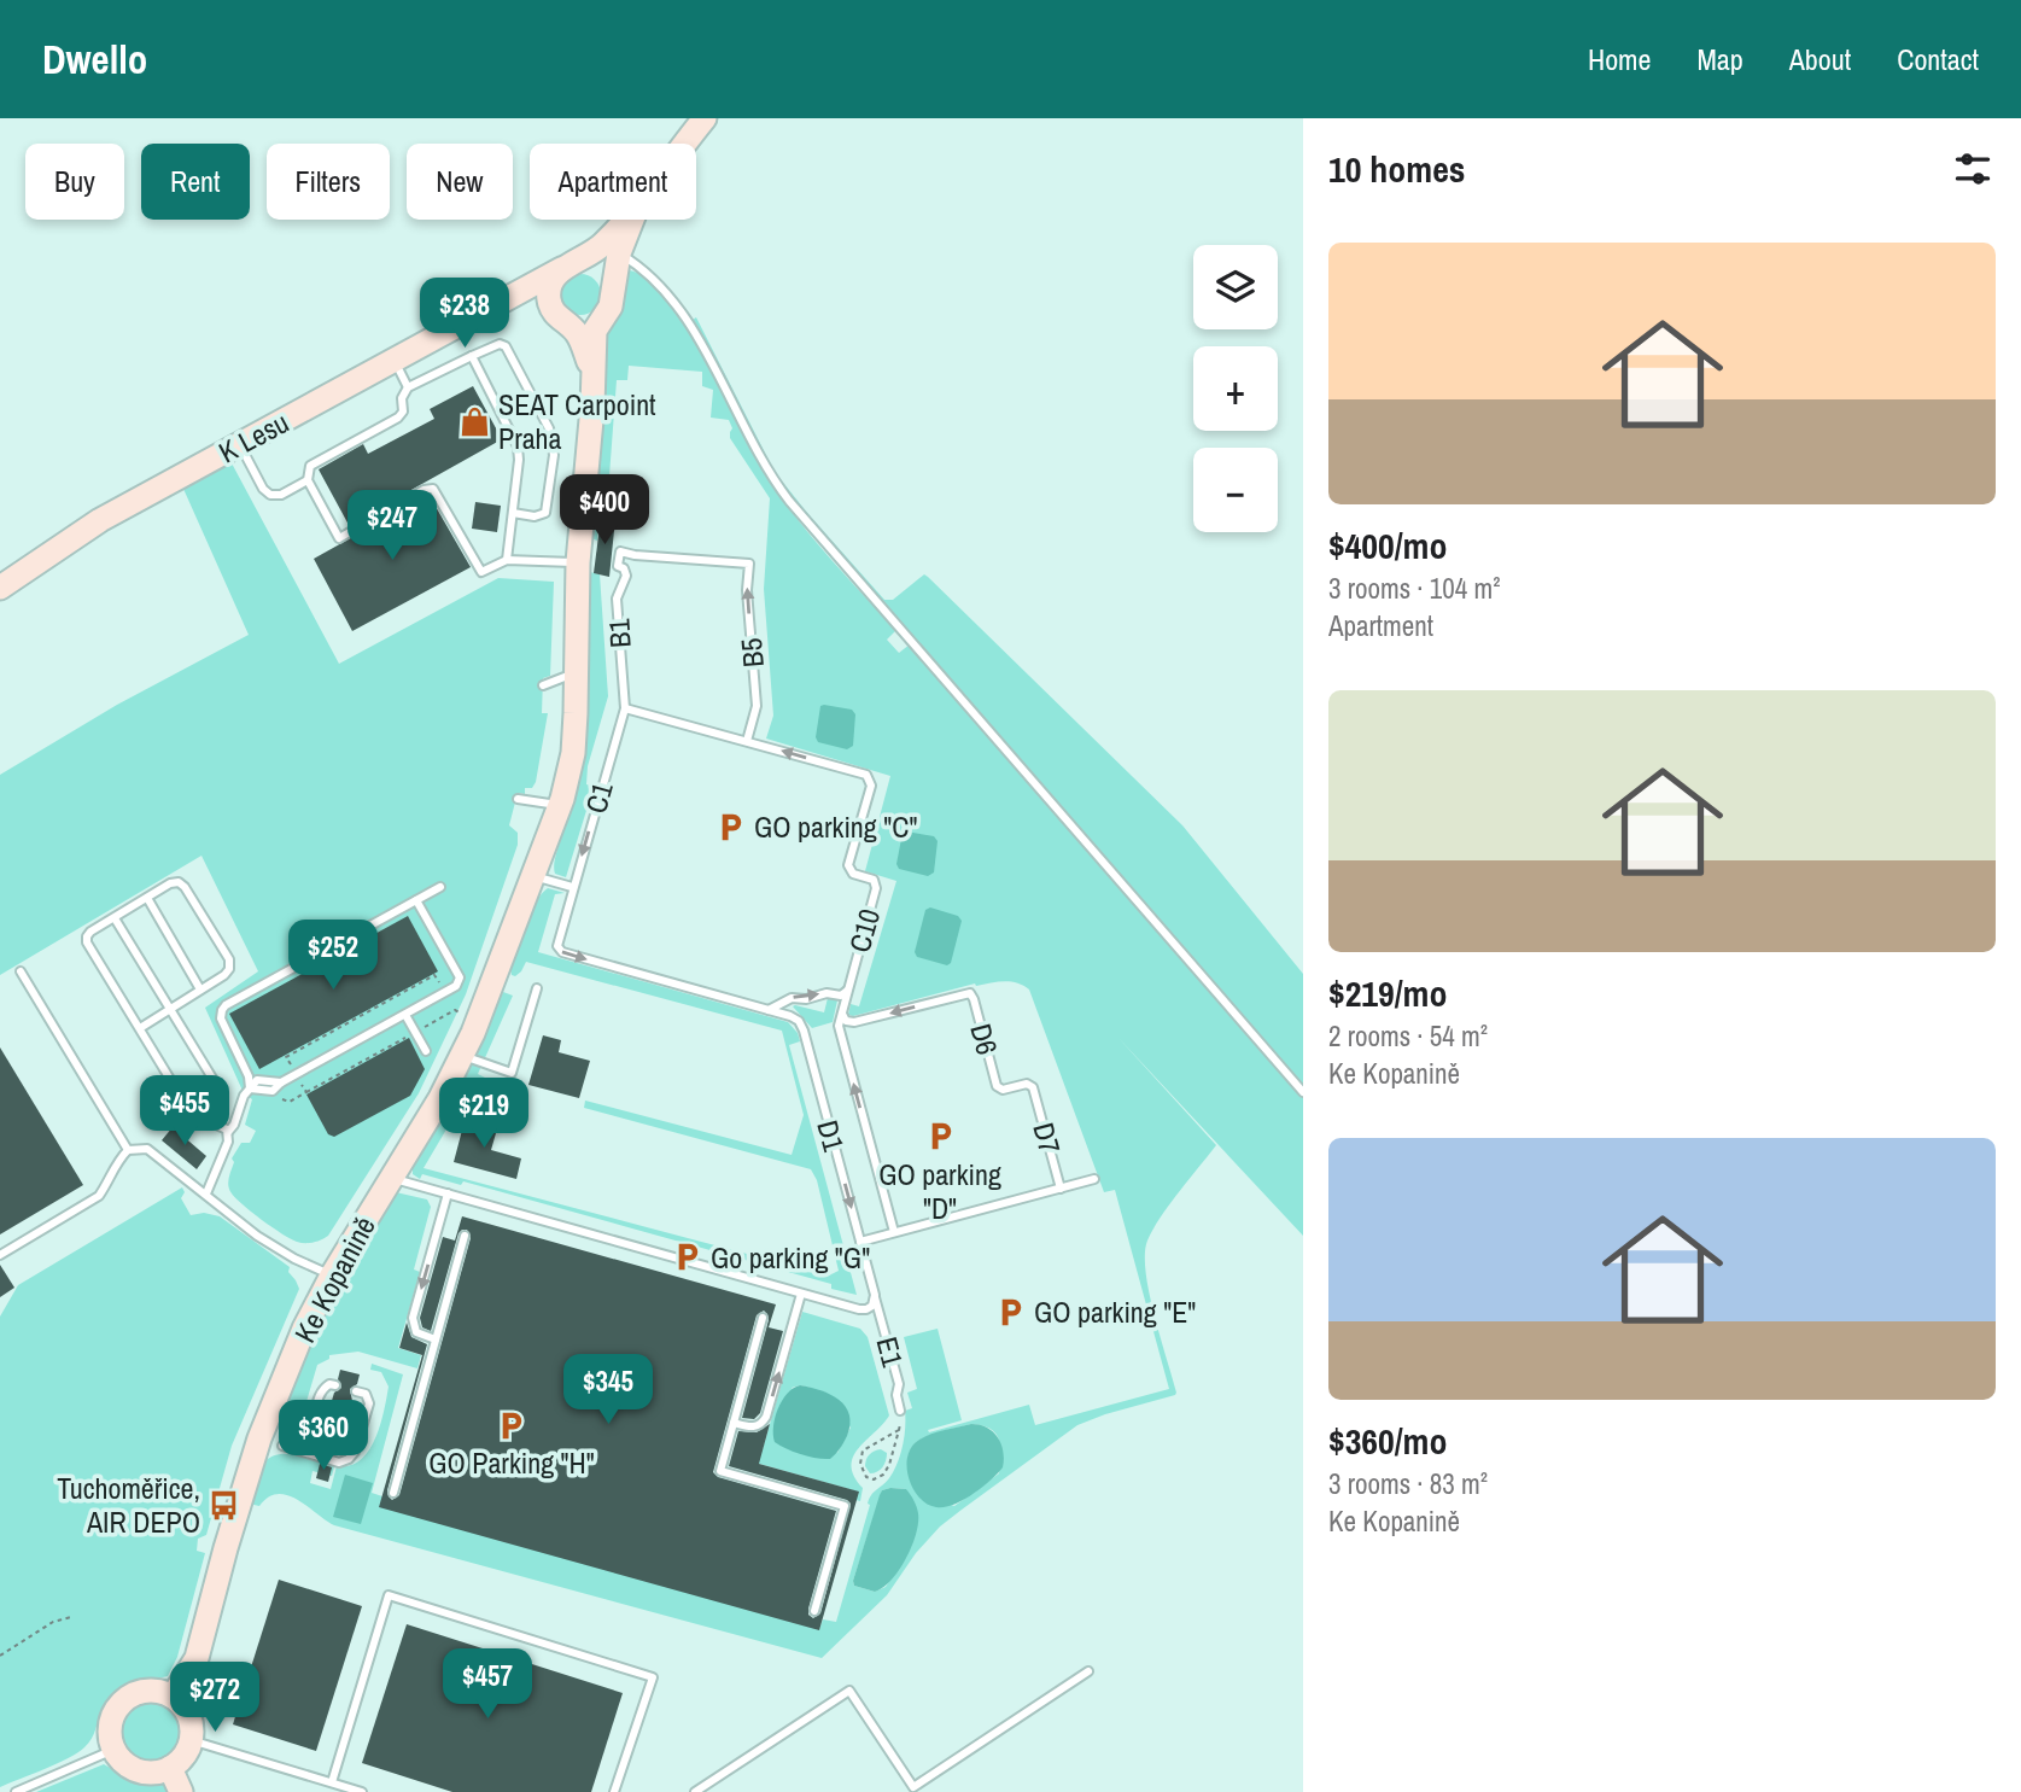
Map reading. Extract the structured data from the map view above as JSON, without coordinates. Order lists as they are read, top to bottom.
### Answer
{
  "streets": {
    "street": ["K Lesu", "Ke Kopanině"],
    "lane": [
      "B1",
      "B5",
      "C1",
      "C10",
      "D6",
      "D1",
      "D7",
      "E1"
    ]
  },
  "crossings": [
    ["K Lesu", "Ke Kopanině"],
    ["B1", "B5"],
    ["B1", "C1"],
    ["B5", "C10"],
    ["C1", "D1"],
    ["C10", "D6"],
    ["D6", "D7"],
    ["D1", "E1"]
  ],
  "one_way": ["C10", "D1"],
  "places": {
    "shop": ["SEAT Carpoint Praha"],
    "parking": [
      "GO parking \"C\"",
      "GO parking \"D\"",
      "Go parking \"G\"",
      "GO parking \"E\"",
      "GO Parking \"H\""
    ],
    "bus stop": ["Tuchoměřice, AIR DEPO"]
  },
  "page": {
    "header": "Dwello",
    "nav": [
      "Home",
      "Map",
      "About",
      "Contact"
    ],
    "heading": "10 homes",
    "chip": [
      "Buy",
      "Rent",
      "Filters",
      "New",
      "Apartment"
    ],
    "list": [
      {
        "name": "$400/mo",
        "note": "3 rooms · 104 m² · Apartment"
      },
      {
        "name": "$219/mo",
        "note": "2 rooms · 54 m² · Ke Kopanině"
      },
      {
        "name": "$360/mo",
        "note": "3 rooms · 83 m² · Ke Kopanině"
      }
    ],
    "map_buttons": ["+", "−"],
    "price": [
      "$238",
      "$400",
      "$247",
      "$252",
      "$455",
      "$219",
      "$345",
      "$360",
      "$457",
      "$272"
    ]
  }
}
